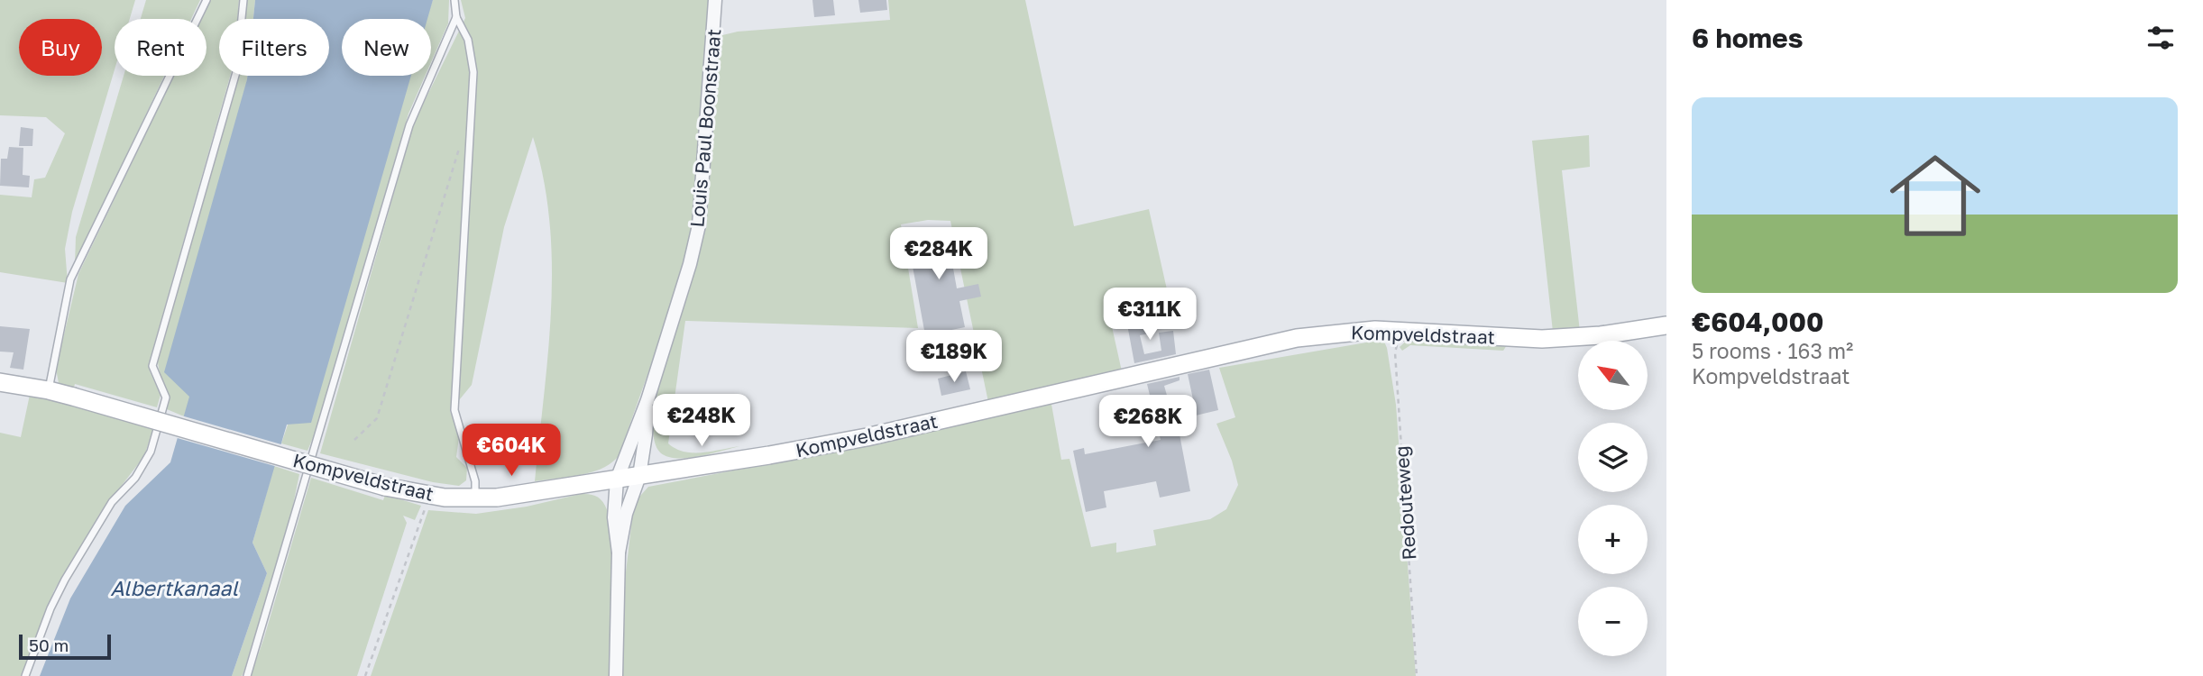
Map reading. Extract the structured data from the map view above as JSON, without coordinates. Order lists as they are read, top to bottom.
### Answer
{
  "streets": {
    "street": ["Louis Paul Boonstraat", "Kompveldstraat"],
    "path": ["Redouteweg"]
  },
  "crossings": [
    ["Louis Paul Boonstraat", "Kompveldstraat"],
    ["Kompveldstraat", "Redouteweg"]
  ],
  "water": ["Albertkanaal"],
  "scale_bar": "50 m",
  "north": "top left",
  "page": {
    "heading": "6 homes",
    "chip": [
      "Buy",
      "Rent",
      "Filters",
      "New"
    ],
    "list": [
      {
        "name": "€604,000",
        "note": "5 rooms · 163 m² · Kompveldstraat"
      }
    ],
    "price": [
      "€284K",
      "€311K",
      "€189K",
      "€248K",
      "€268K",
      "€604K"
    ],
    "map_buttons": ["+", "−"],
    "scale": "50 m"
  }
}
